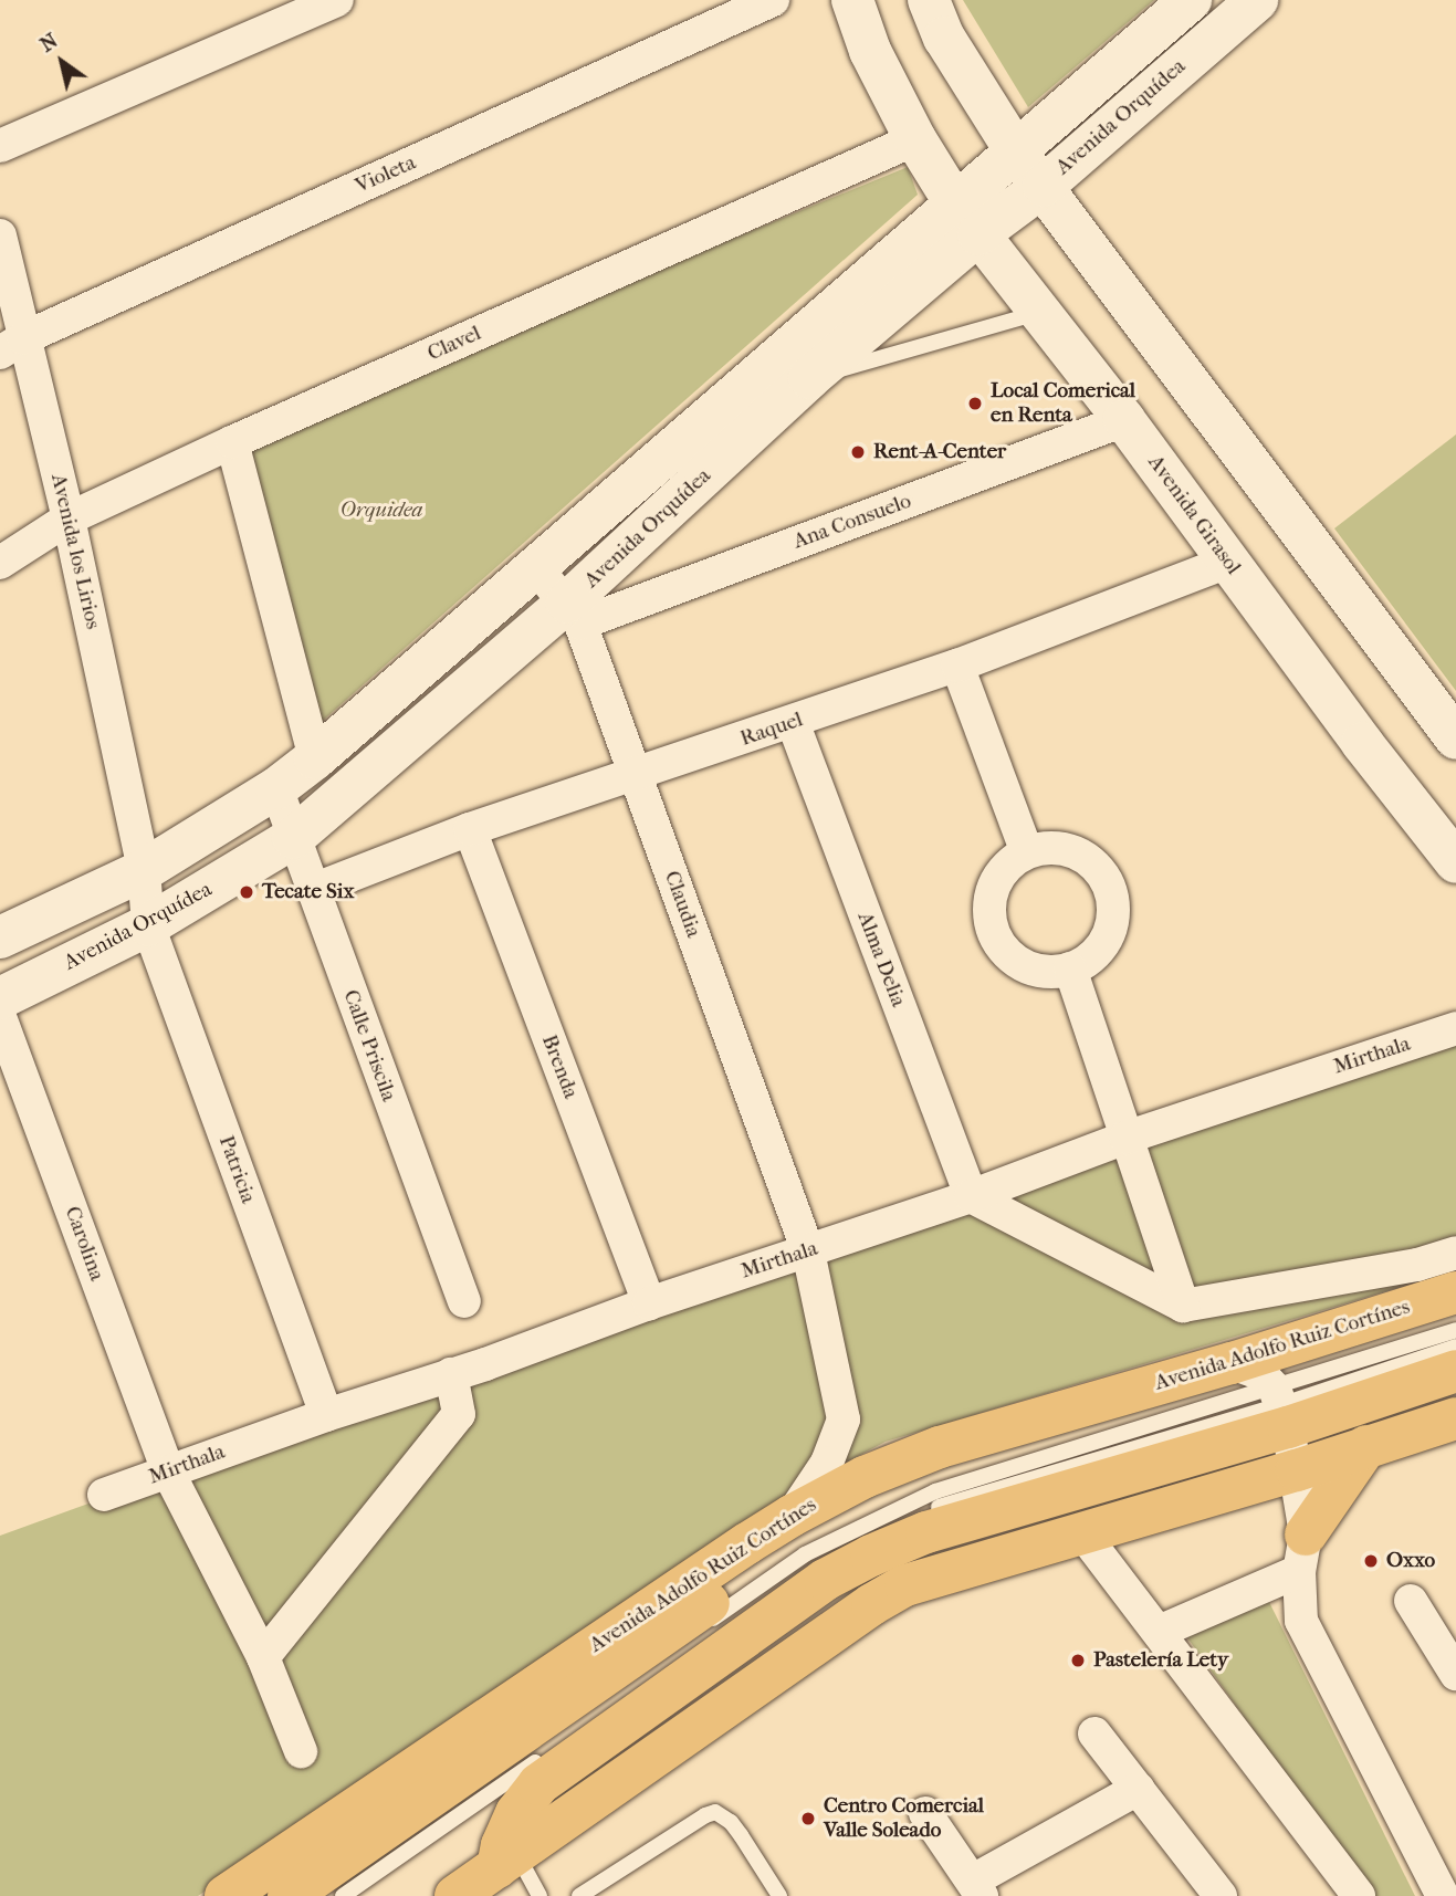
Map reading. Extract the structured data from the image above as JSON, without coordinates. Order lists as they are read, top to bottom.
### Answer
{
  "streets": {
    "main road": ["Avenida Adolfo Ruiz Cortínes"],
    "street": [
      "Avenida Orquídea",
      "Violeta",
      "Clavel",
      "Avenida Girasol",
      "Ana Consuelo",
      "Avenida los Lirios",
      "Raquel",
      "Claudia",
      "Alma Delia",
      "Calle Priscila",
      "Mirthala",
      "Brenda",
      "Patricia",
      "Carolina"
    ]
  },
  "crossings": [
    ["Avenida Orquídea", "Avenida Girasol"],
    ["Avenida Orquídea", "Ana Consuelo"],
    ["Avenida Orquídea", "Avenida los Lirios"],
    ["Avenida Orquídea", "Claudia"],
    ["Avenida Orquídea", "Calle Priscila"],
    ["Avenida Orquídea", "Patricia"],
    ["Violeta", "Avenida los Lirios"],
    ["Clavel", "Avenida Girasol"],
    ["Clavel", "Avenida los Lirios"],
    ["Avenida Girasol", "Ana Consuelo"],
    ["Avenida Girasol", "Raquel"],
    ["Ana Consuelo", "Claudia"],
    ["Avenida los Lirios", "Patricia"],
    ["Raquel", "Claudia"],
    ["Raquel", "Alma Delia"],
    ["Raquel", "Calle Priscila"],
    ["Raquel", "Brenda"],
    ["Claudia", "Mirthala"],
    ["Claudia", "Avenida Adolfo Ruiz Cortínes"],
    ["Alma Delia", "Mirthala"],
    ["Mirthala", "Brenda"],
    ["Mirthala", "Patricia"],
    ["Mirthala", "Carolina"]
  ],
  "parks": ["Orquidea"],
  "places": [
    "Local Comerical en Renta",
    "Rent-A-Center",
    "Tecate Six",
    "Oxxo",
    "Pastelería Lety",
    "Centro Comercial Valle Soleado"
  ],
  "north": "top left"
}
